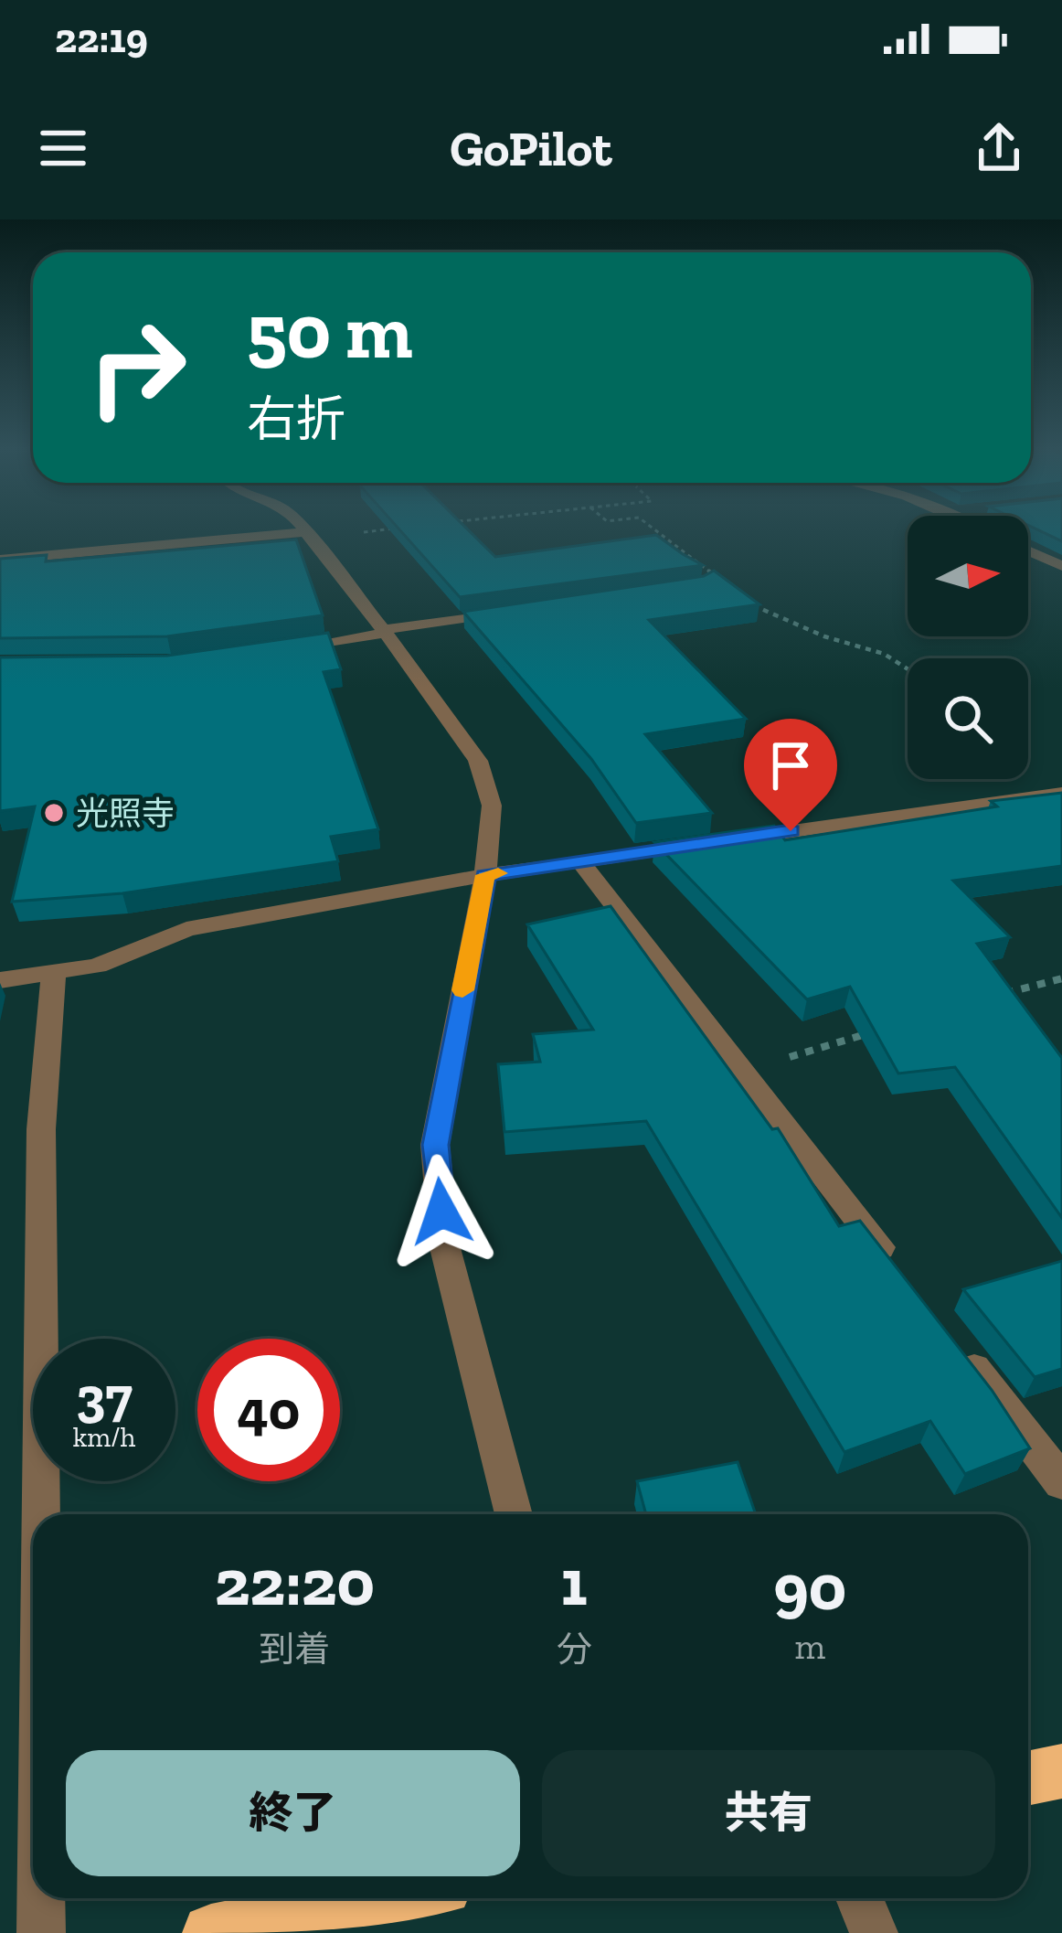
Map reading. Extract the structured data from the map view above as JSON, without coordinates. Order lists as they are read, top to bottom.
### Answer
{
  "places": ["光照寺"],
  "north": "right",
  "page": {
    "status": "22:19",
    "header": "GoPilot",
    "turn": ["50 m", "右折"],
    "speed": "37 km/h",
    "limit": "40",
    "eta": [
      "22:20",
      "到着",
      "1",
      "分",
      "90",
      "m"
    ],
    "buttons": ["終了", "共有"]
  }
}
